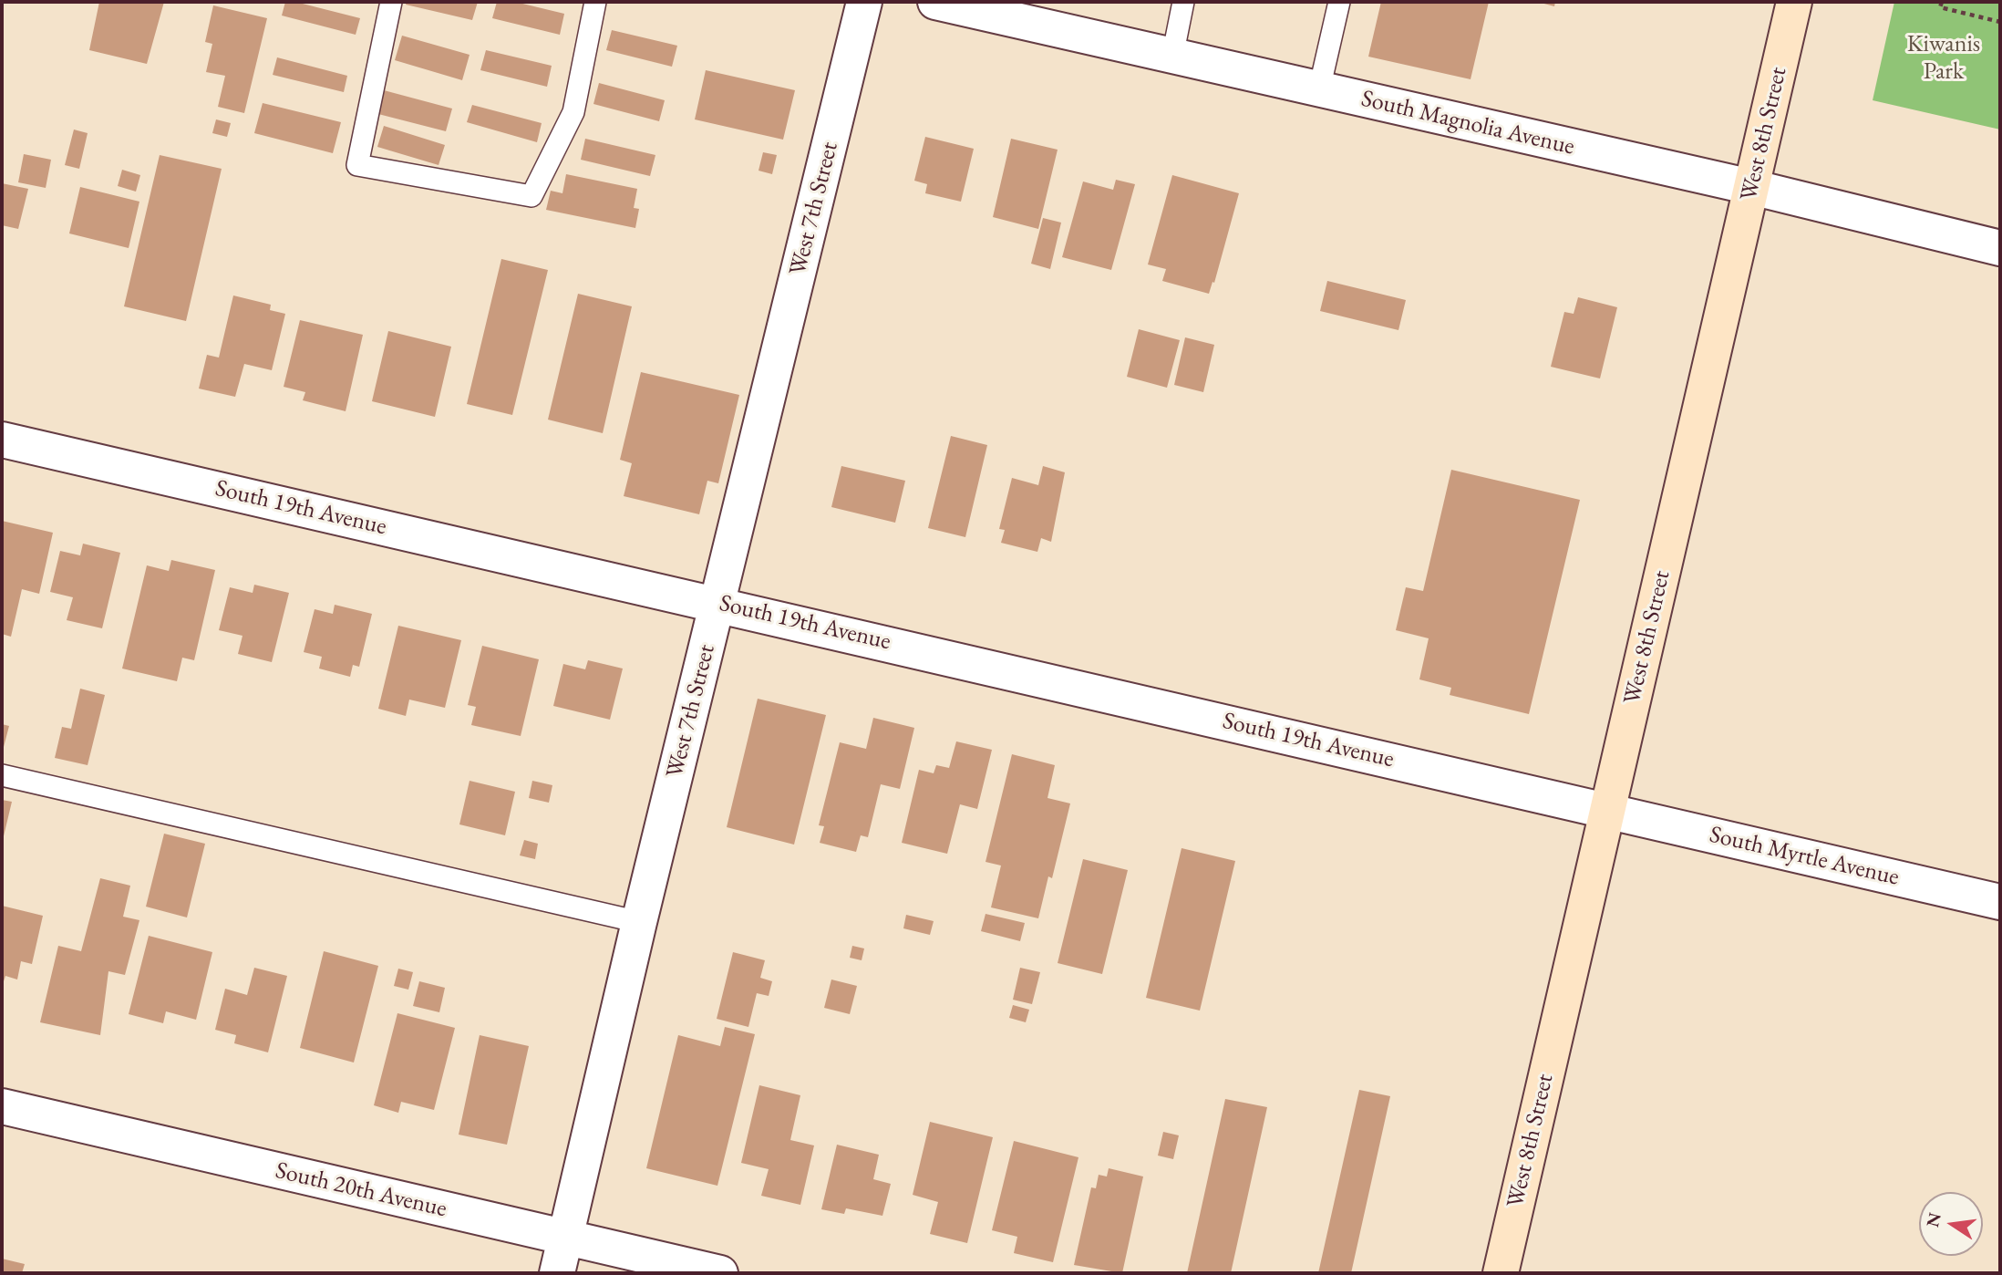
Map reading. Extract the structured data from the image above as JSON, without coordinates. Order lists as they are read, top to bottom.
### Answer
{
  "streets": {
    "main road": ["West 8th Street"],
    "street": [
      "South Magnolia Avenue",
      "West 7th Street",
      "South 19th Avenue",
      "South Myrtle Avenue",
      "South 20th Avenue"
    ]
  },
  "crossings": [
    ["South Magnolia Avenue", "West 8th Street"],
    ["West 8th Street", "South 19th Avenue"],
    ["West 8th Street", "South Myrtle Avenue"],
    ["West 7th Street", "South 19th Avenue"],
    ["West 7th Street", "South 20th Avenue"],
    ["South 19th Avenue", "South Myrtle Avenue"]
  ],
  "parks": ["Kiwanis Park"],
  "north": "left"
}
